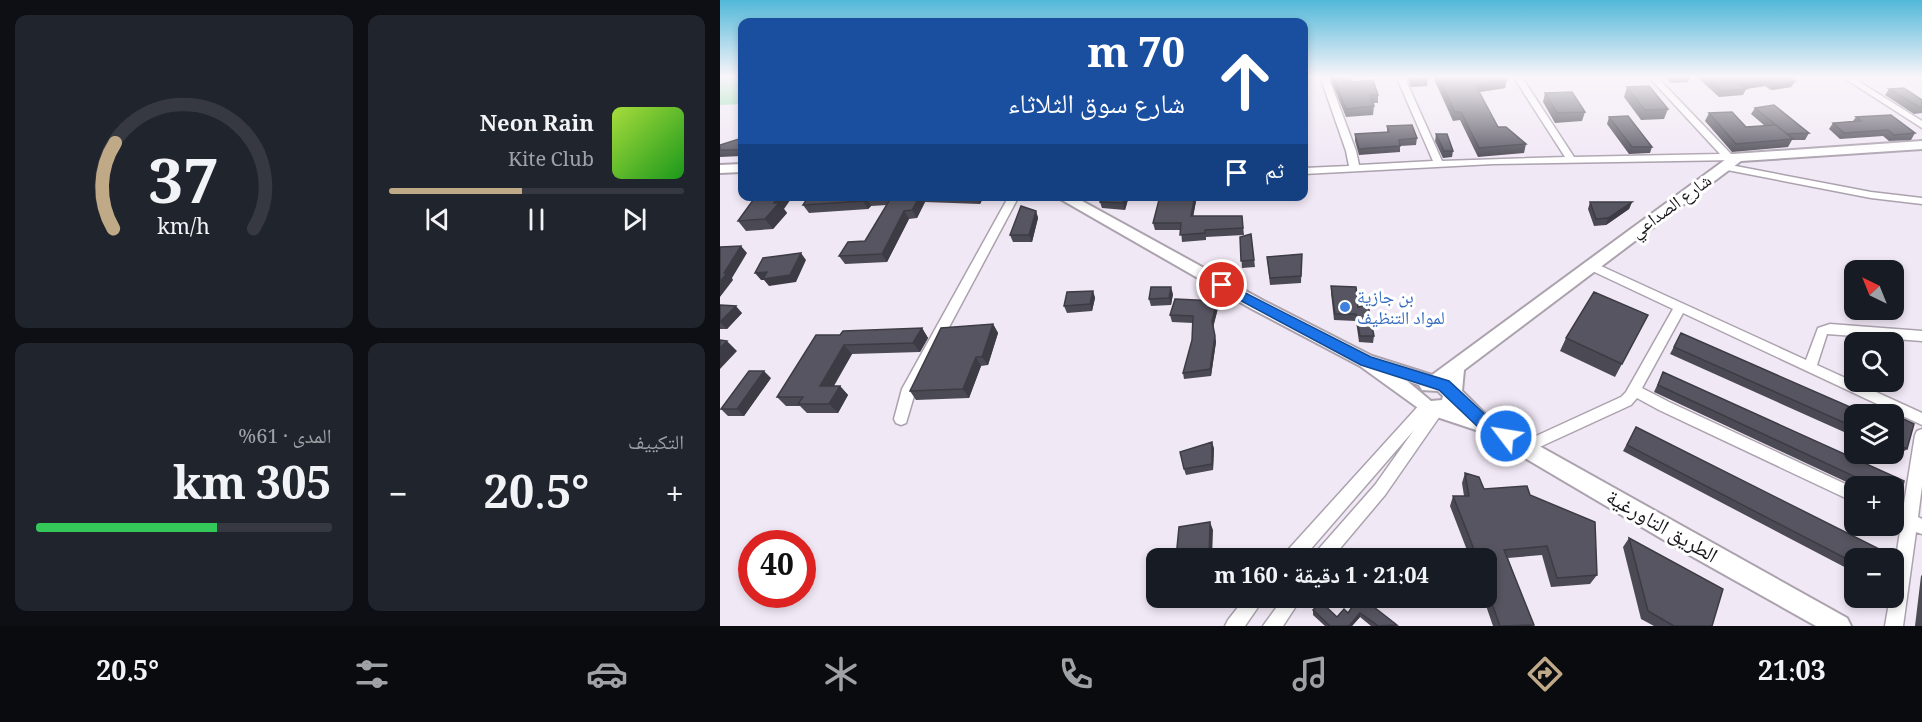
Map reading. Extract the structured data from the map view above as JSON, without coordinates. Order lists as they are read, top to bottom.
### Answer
{
  "streets": {
    "street": ["شارع الصداعي", "الطريق التاورغية"]
  },
  "places": ["بن جازية لمواد التنظيف"],
  "north": "top left",
  "page": {
    "turn": ["70 m", "شارع سوق الثلاثاء"],
    "song": ["Neon Rain", "Kite Club"],
    "then": "ثم",
    "map_buttons": ["+", "−"],
    "tile": [
      "التكييف",
      ["المدى · 61%", "305 km"]
    ],
    "heat": ["−", "20.5°", "+"],
    "limit": "40",
    "trip": "21:04 · 1 دقيقة · 160 m",
    "tabs": ["21:03", "20.5°"],
    "gauge": ["37", "km/h"]
  }
}
